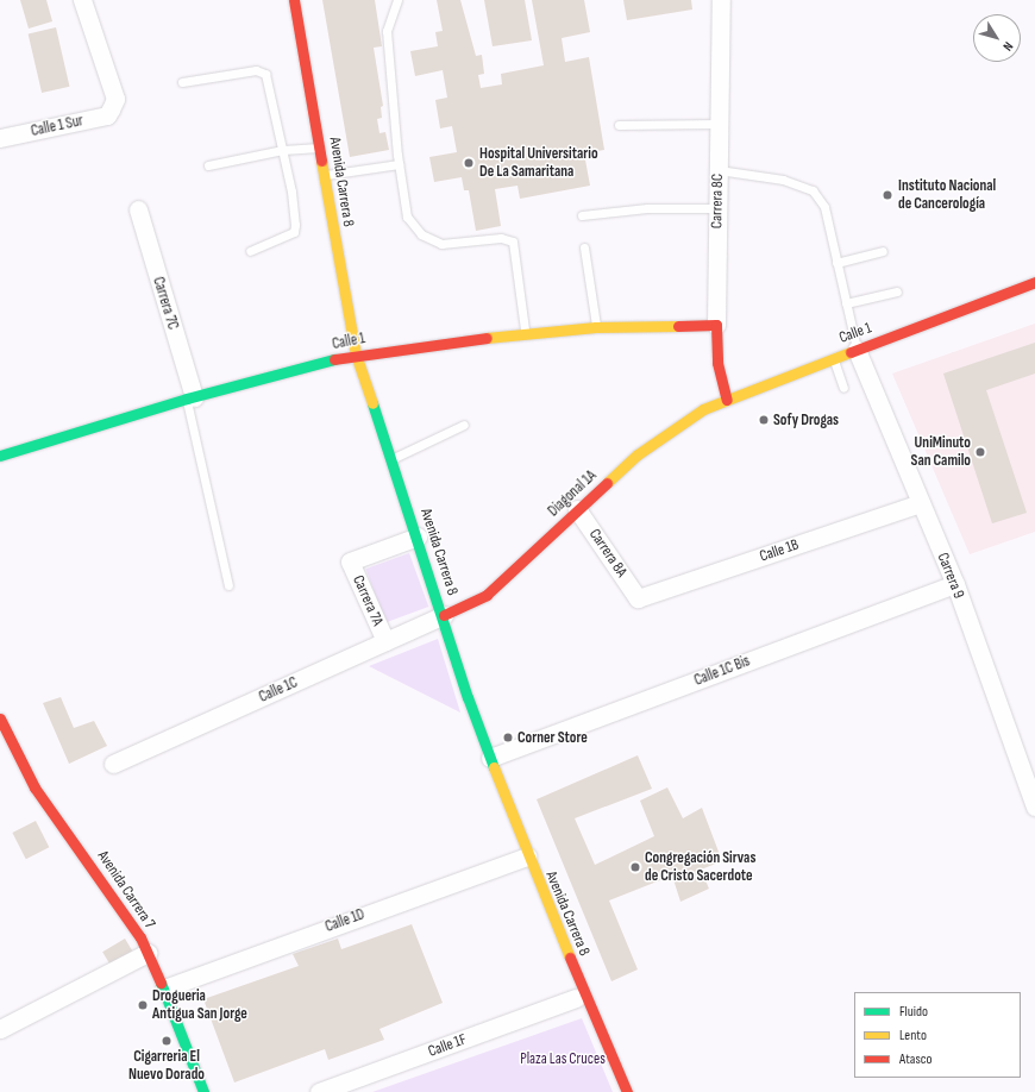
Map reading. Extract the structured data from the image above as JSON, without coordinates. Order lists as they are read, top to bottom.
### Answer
{
  "streets": {
    "main road": [
      "Avenida Carrera 8",
      "Carrera 8C",
      "Calle 1",
      "Diagonal 1A",
      "Avenida Carrera 7"
    ],
    "street": [
      "Calle 1 Sur",
      "Carrera 7C",
      "Calle 1B",
      "Carrera 8A",
      "Carrera 9",
      "Carrera 7A",
      "Calle 1C Bis",
      "Calle 1C",
      "Calle 1D",
      "Calle 1F"
    ]
  },
  "crossings": [
    ["Avenida Carrera 8", "Calle 1"],
    ["Avenida Carrera 8", "Diagonal 1A"],
    ["Avenida Carrera 8", "Carrera 7A"],
    ["Avenida Carrera 8", "Calle 1C Bis"],
    ["Avenida Carrera 8", "Calle 1C"],
    ["Avenida Carrera 8", "Calle 1D"],
    ["Avenida Carrera 8", "Calle 1F"],
    ["Carrera 8C", "Calle 1"],
    ["Carrera 8C", "Diagonal 1A"],
    ["Carrera 7C", "Calle 1"],
    ["Calle 1", "Diagonal 1A"],
    ["Calle 1", "Carrera 9"],
    ["Diagonal 1A", "Carrera 8A"],
    ["Diagonal 1A", "Calle 1C"],
    ["Calle 1B", "Carrera 8A"],
    ["Calle 1B", "Carrera 9"],
    ["Carrera 9", "Calle 1C Bis"],
    ["Carrera 7A", "Calle 1C"],
    ["Avenida Carrera 7", "Calle 1D"]
  ],
  "parks": ["Plaza Las Cruces"],
  "places": [
    "Hospital Universitario De La Samaritana",
    "Instituto Nacional de Cancerología",
    "Sofy Drogas",
    "UniMinuto San Camilo",
    "Corner Store",
    "Congregación Sirvas de Cristo Sacerdote",
    "Drogueria Antigua San Jorge",
    "Cigarreria El Nuevo Dorado"
  ],
  "legend": ["Fluido", "Lento", "Atasco"],
  "north": "bottom right"
}
